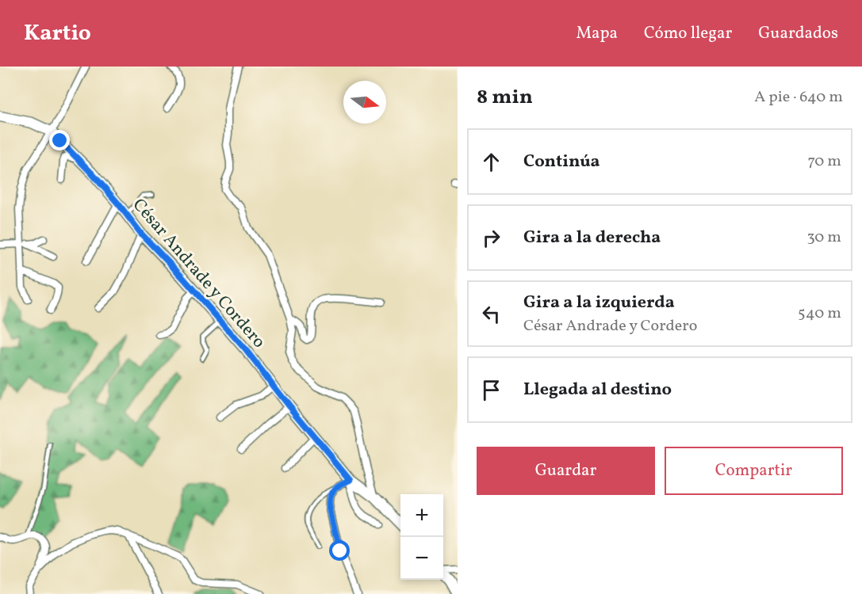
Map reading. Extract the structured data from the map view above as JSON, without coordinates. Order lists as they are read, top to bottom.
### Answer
{
  "streets": {
    "street": ["César Andrade y Cordero"]
  },
  "north": "right",
  "page": {
    "header": "Kartio",
    "nav": ["Mapa", "Cómo llegar", "Guardados"],
    "heading": ["8 min", "A pie · 640 m"],
    "list": [
      ["Continúa", "70 m"],
      ["Gira a la derecha", "30 m"],
      ["Gira a la izquierda", "César Andrade y Cordero", "540 m"],
      "Llegada al destino"
    ],
    "buttons": ["Guardar", "Compartir"],
    "map_buttons": ["+", "−"]
  }
}
